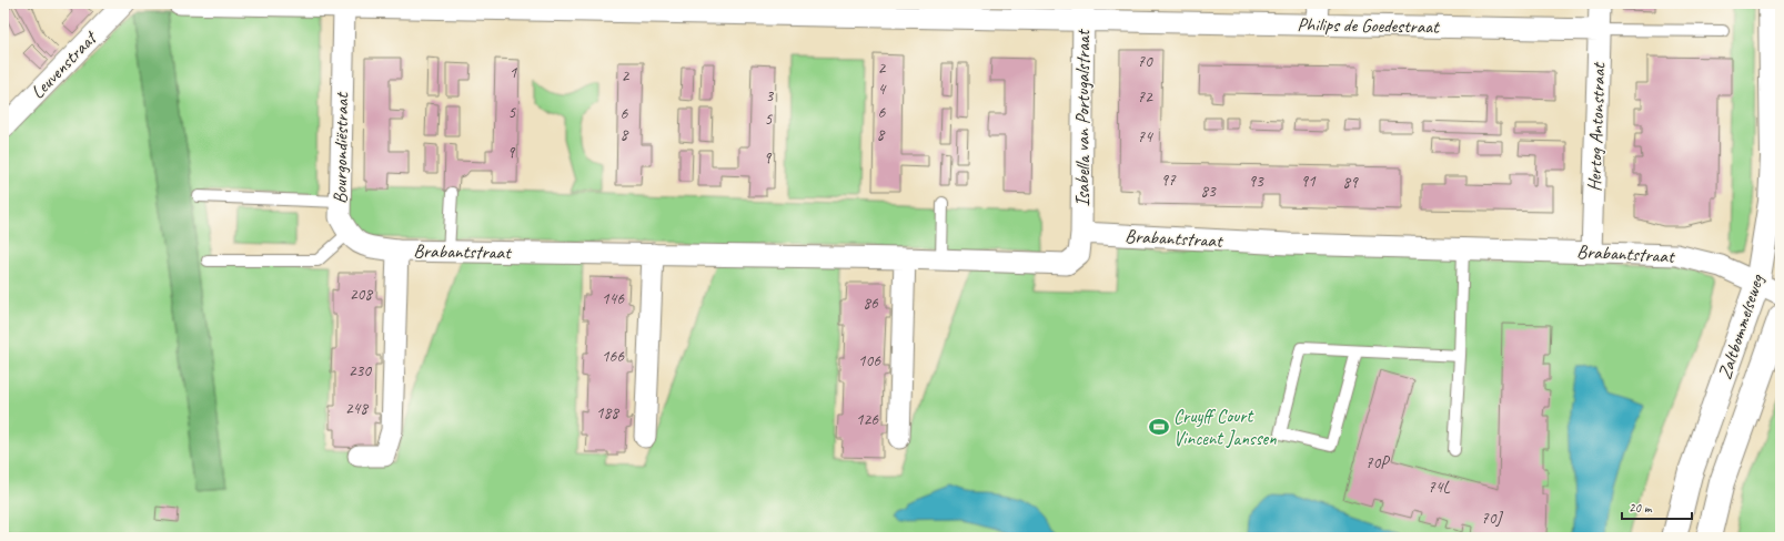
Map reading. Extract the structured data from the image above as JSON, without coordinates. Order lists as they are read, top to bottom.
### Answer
{
  "streets": {
    "main road": ["Zaltbommelseweg"],
    "street": [
      "Philips de Goedestraat",
      "Leuvenstraat",
      "Isabella van Portugalstraat",
      "Hertog Antonstraat",
      "Bourgondiëstraat",
      "Brabantstraat"
    ]
  },
  "crossings": [
    ["Philips de Goedestraat", "Isabella van Portugalstraat"],
    ["Philips de Goedestraat", "Hertog Antonstraat"],
    ["Philips de Goedestraat", "Bourgondiëstraat"],
    ["Isabella van Portugalstraat", "Brabantstraat"],
    ["Hertog Antonstraat", "Brabantstraat"],
    ["Brabantstraat", "Zaltbommelseweg"]
  ],
  "places": {
    "sports": ["Cruyff Court Vincent Janssen"]
  },
  "house_numbers": [
    "70",
    "2",
    "1",
    "2",
    "4",
    "3",
    "72",
    "5",
    "6",
    "6",
    "5",
    "8",
    "8",
    "74",
    "9",
    "9",
    "97",
    "93",
    "91",
    "89",
    "83",
    "208",
    "146",
    "86",
    "166",
    "106",
    "230",
    "248",
    "188",
    "126",
    "70P",
    "74L",
    "70J"
  ],
  "scale_bar": "20 m"
}
